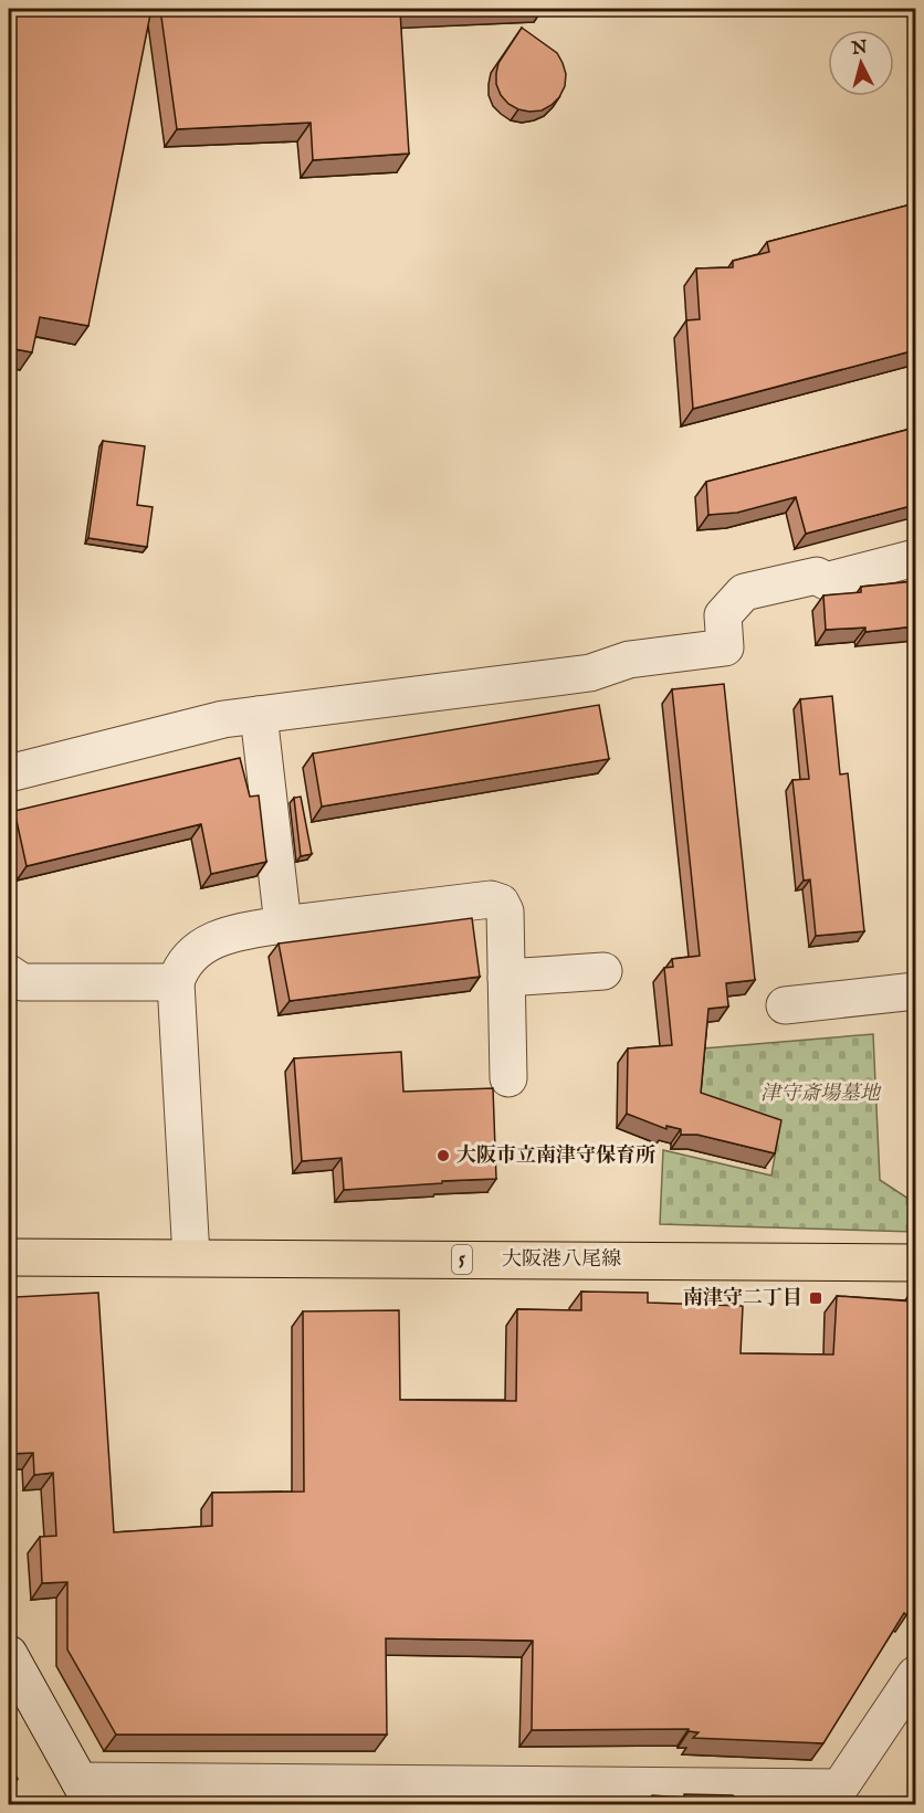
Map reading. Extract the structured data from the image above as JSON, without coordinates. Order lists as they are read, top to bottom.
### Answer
{
  "streets": {
    "main road": ["5", "大阪港八尾線"]
  },
  "parks": ["津守斎場墓地"],
  "places": {
    "other": ["大阪市立南津守保育所"],
    "transit": ["南津守二丁目"]
  },
  "north": "top"
}
